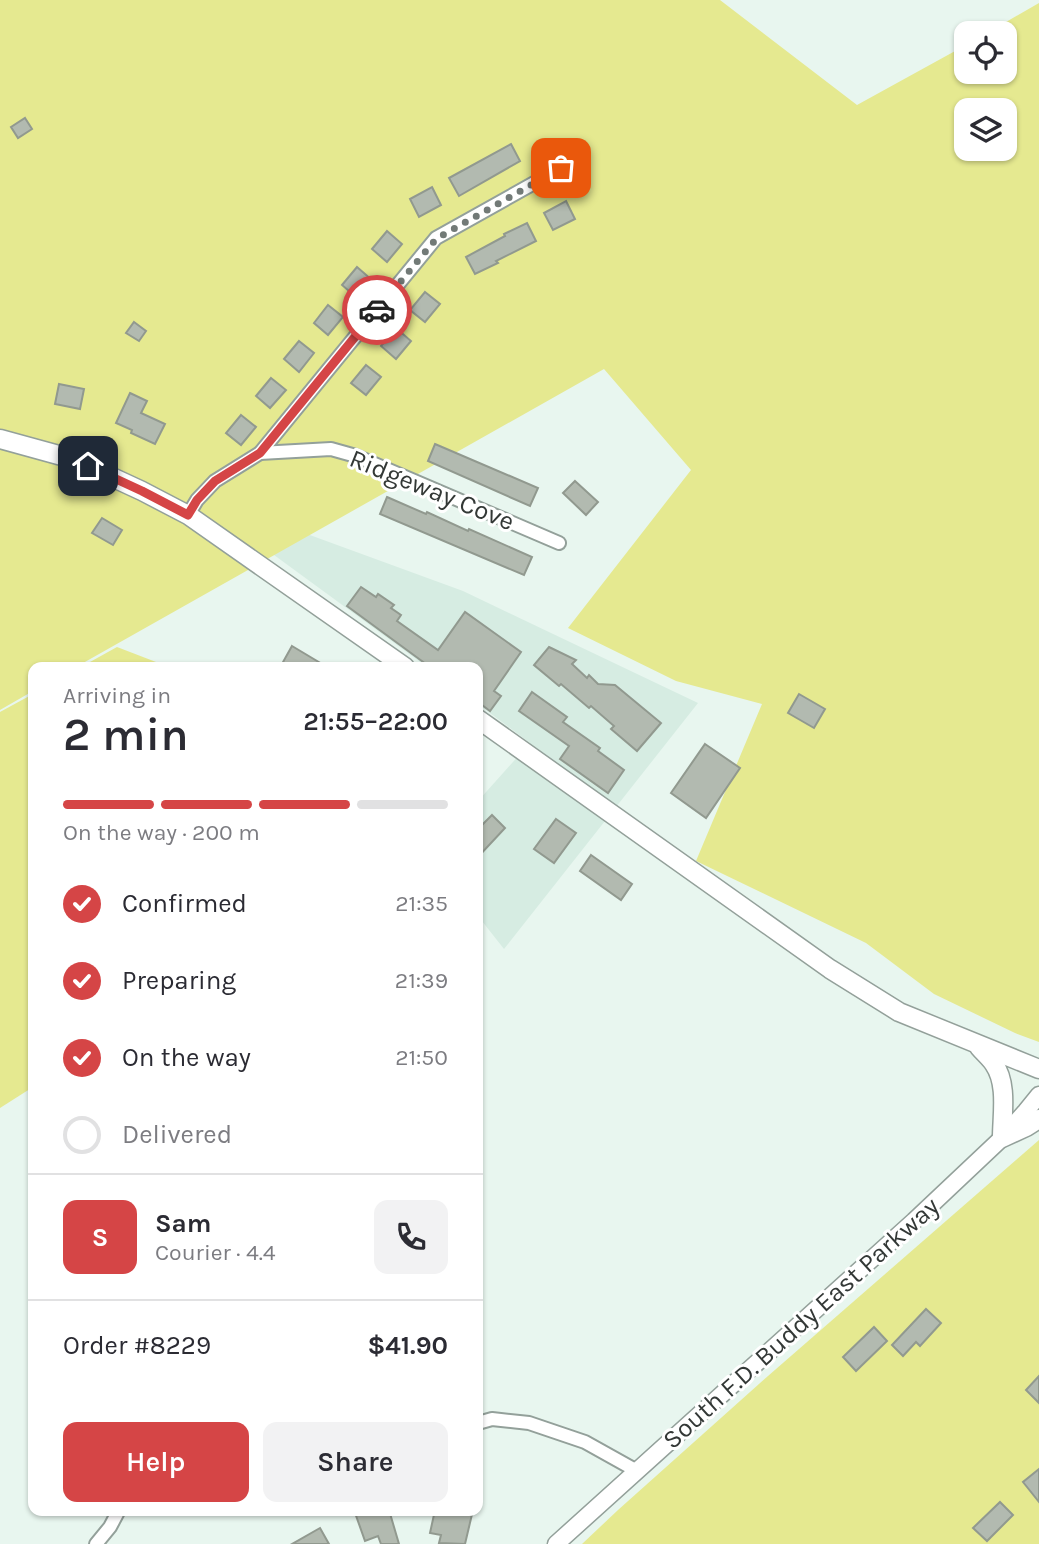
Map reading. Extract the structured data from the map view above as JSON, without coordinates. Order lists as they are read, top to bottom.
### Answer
{
  "streets": {
    "street": ["Ridgeway Cove", "South F.D. Buddy East Parkway"]
  },
  "page": {
    "heading": ["2 min", "Arriving in", "21:55–22:00"],
    "panel": [
      "Sam",
      "Courier · 4.4",
      "Order #8229",
      "$41.90"
    ],
    "bar": "On the way · 200 m",
    "list": [
      ["Confirmed", "21:35"],
      ["Preparing", "21:39"],
      ["On the way", "21:50"],
      "Delivered"
    ],
    "round": "S",
    "buttons": ["Help", "Share"]
  }
}
